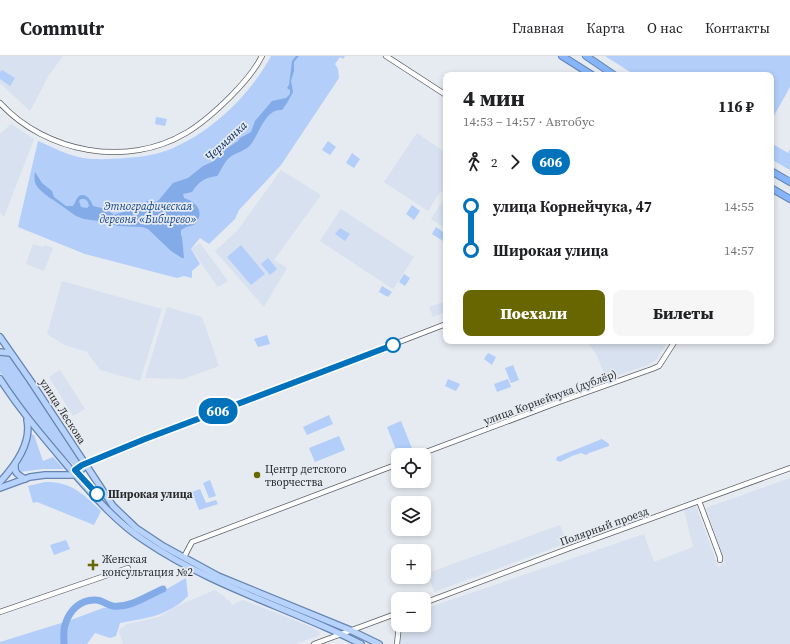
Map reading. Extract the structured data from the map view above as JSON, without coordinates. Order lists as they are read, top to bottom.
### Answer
{
  "streets": {
    "main road": ["улица Лескова"],
    "street": ["улица Корнейчука (дублёр)", "Полярный проезд"]
  },
  "water": ["Чермянка"],
  "parks": ["Этнографическая деревня «Бибирево»"],
  "places": {
    "other": ["Центр детского творчества", "Широкая улица"],
    "health": ["Женская консультация №2"]
  },
  "lines": ["bus line 606"],
  "page": {
    "header": "Commutr",
    "nav": [
      "Главная",
      "Карта",
      "О нас",
      "Контакты"
    ],
    "on_map": "606",
    "heading": ["4 мин", "14:53 – 14:57 · Автобус", "116 ₽"],
    "legs": ["2", "606"],
    "list": [
      {
        "name": "улица Корнейчука, 47",
        "value": "14:55"
      },
      {
        "name": "Широкая улица",
        "value": "14:57"
      }
    ],
    "buttons": ["Поехали", "Билеты"],
    "map_buttons": ["+", "−"]
  }
}
